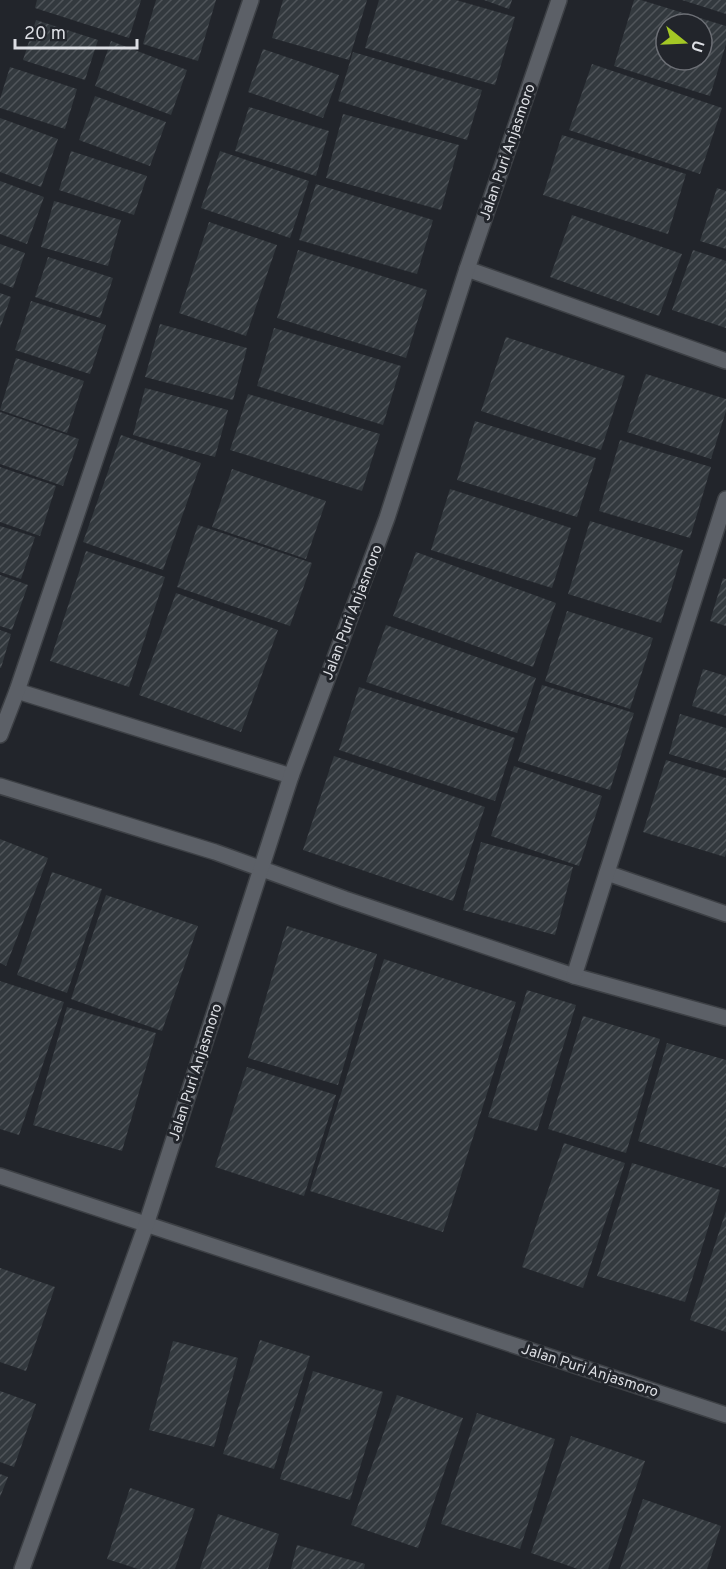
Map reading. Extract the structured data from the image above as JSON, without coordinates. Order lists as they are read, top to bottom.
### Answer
{
  "streets": {
    "street": ["Jalan Puri Anjasmoro"]
  },
  "scale_bar": "20 m",
  "north": "right"
}
